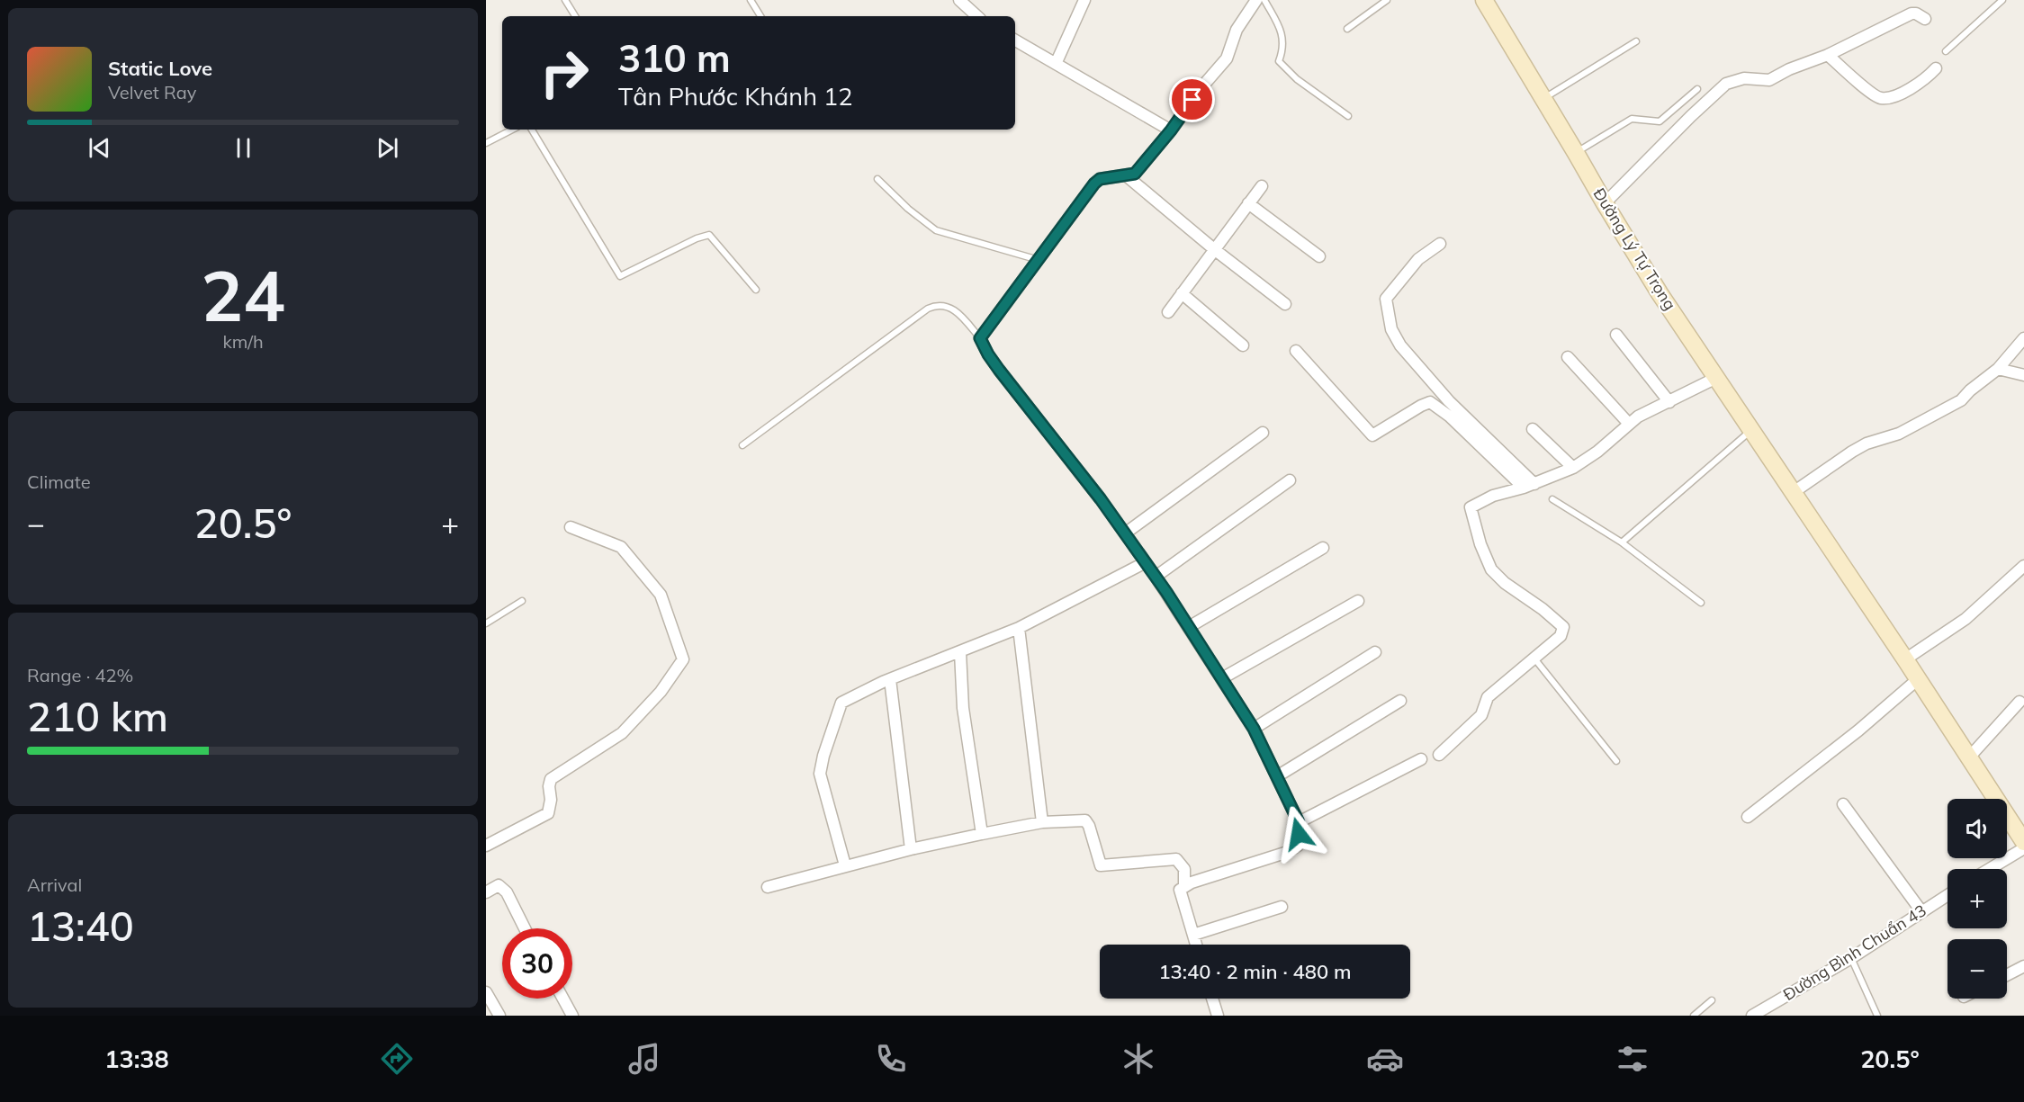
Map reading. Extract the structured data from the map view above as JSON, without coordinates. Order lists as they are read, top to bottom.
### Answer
{
  "streets": {
    "main road": ["Đường Lý Tự Trọng"],
    "street": ["Đường Bình Chuẩn 43"]
  },
  "page": {
    "turn": ["310 m", "Tân Phước Khánh 12"],
    "song": ["Static Love", "Velvet Ray"],
    "tile": [
      ["24", "km/h"],
      "Climate",
      ["Range · 42%", "210 km"],
      ["Arrival", "13:40"]
    ],
    "heat": ["−", "20.5°", "+"],
    "map_buttons": ["+", "−"],
    "limit": "30",
    "trip": "13:40 · 2 min · 480 m",
    "tabs": ["13:38", "20.5°"]
  }
}
